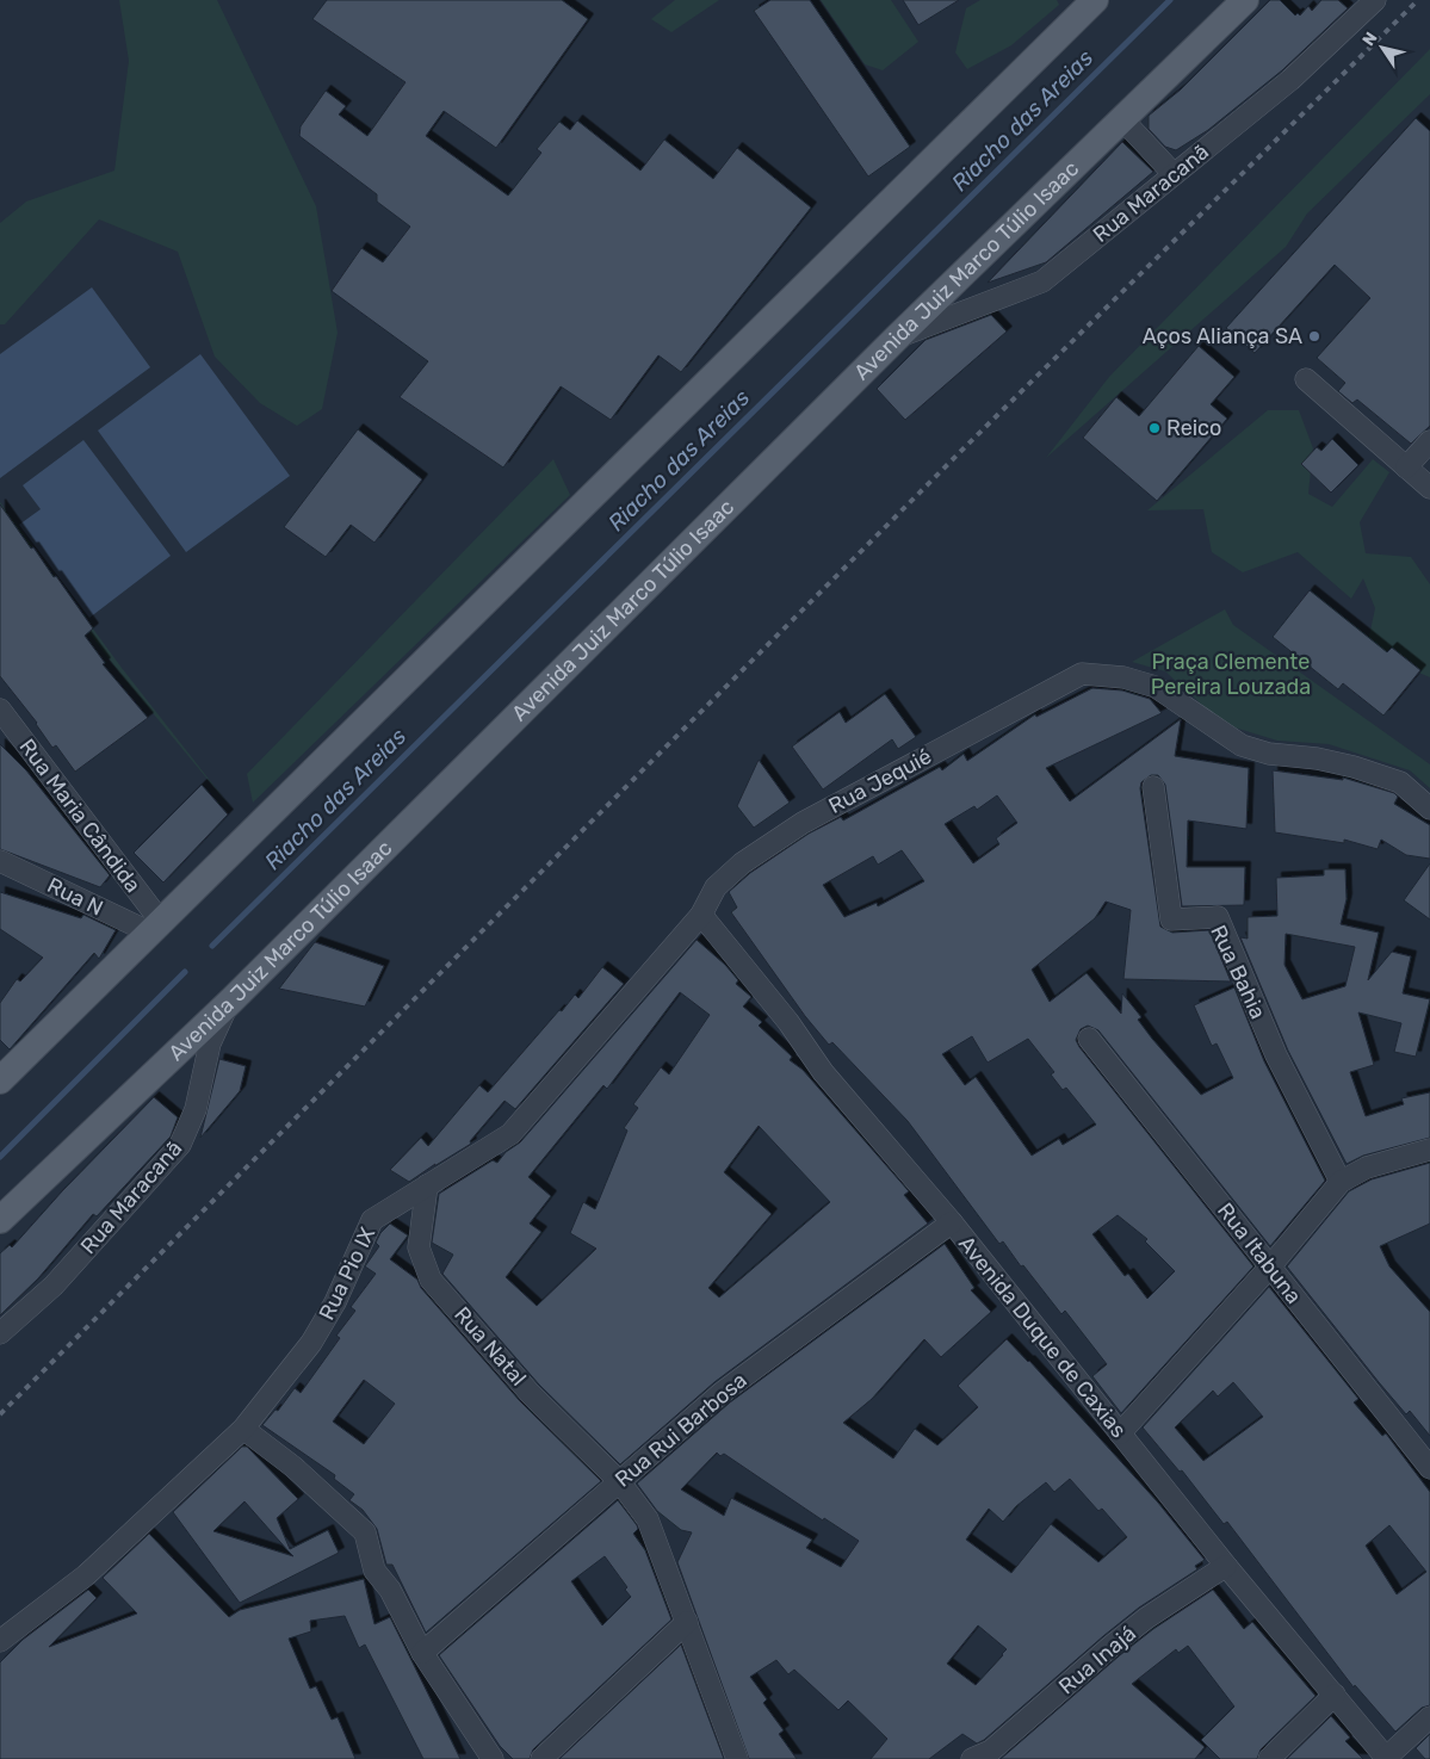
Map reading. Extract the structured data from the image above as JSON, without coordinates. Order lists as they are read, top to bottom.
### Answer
{
  "streets": {
    "main road": ["Avenida Juiz Marco Túlio Isaac"],
    "street": [
      "Rua Maracanã",
      "Rua Jequié",
      "Rua Maria Cândida",
      "Rua N",
      "Rua Bahia",
      "Rua Itabuna",
      "Rua Pio IX",
      "Avenida Duque de Caxias",
      "Rua Natal",
      "Rua Rui Barbosa",
      "Rua Inajá"
    ]
  },
  "crossings": [
    ["Rua Maracanã", "Avenida Juiz Marco Túlio Isaac"],
    ["Rua Jequié", "Rua Pio IX"],
    ["Rua Jequié", "Avenida Duque de Caxias"],
    ["Rua Maria Cândida", "Rua N"],
    ["Rua Pio IX", "Avenida Duque de Caxias"],
    ["Rua Pio IX", "Rua Natal"],
    ["Avenida Duque de Caxias", "Rua Rui Barbosa"],
    ["Avenida Duque de Caxias", "Rua Inajá"],
    ["Rua Natal", "Rua Rui Barbosa"]
  ],
  "water": ["Riacho das Areias"],
  "parks": ["Praça Clemente Pereira Louzada"],
  "places": ["Aços Aliança SA", "Reico"],
  "north": "top left"
}
